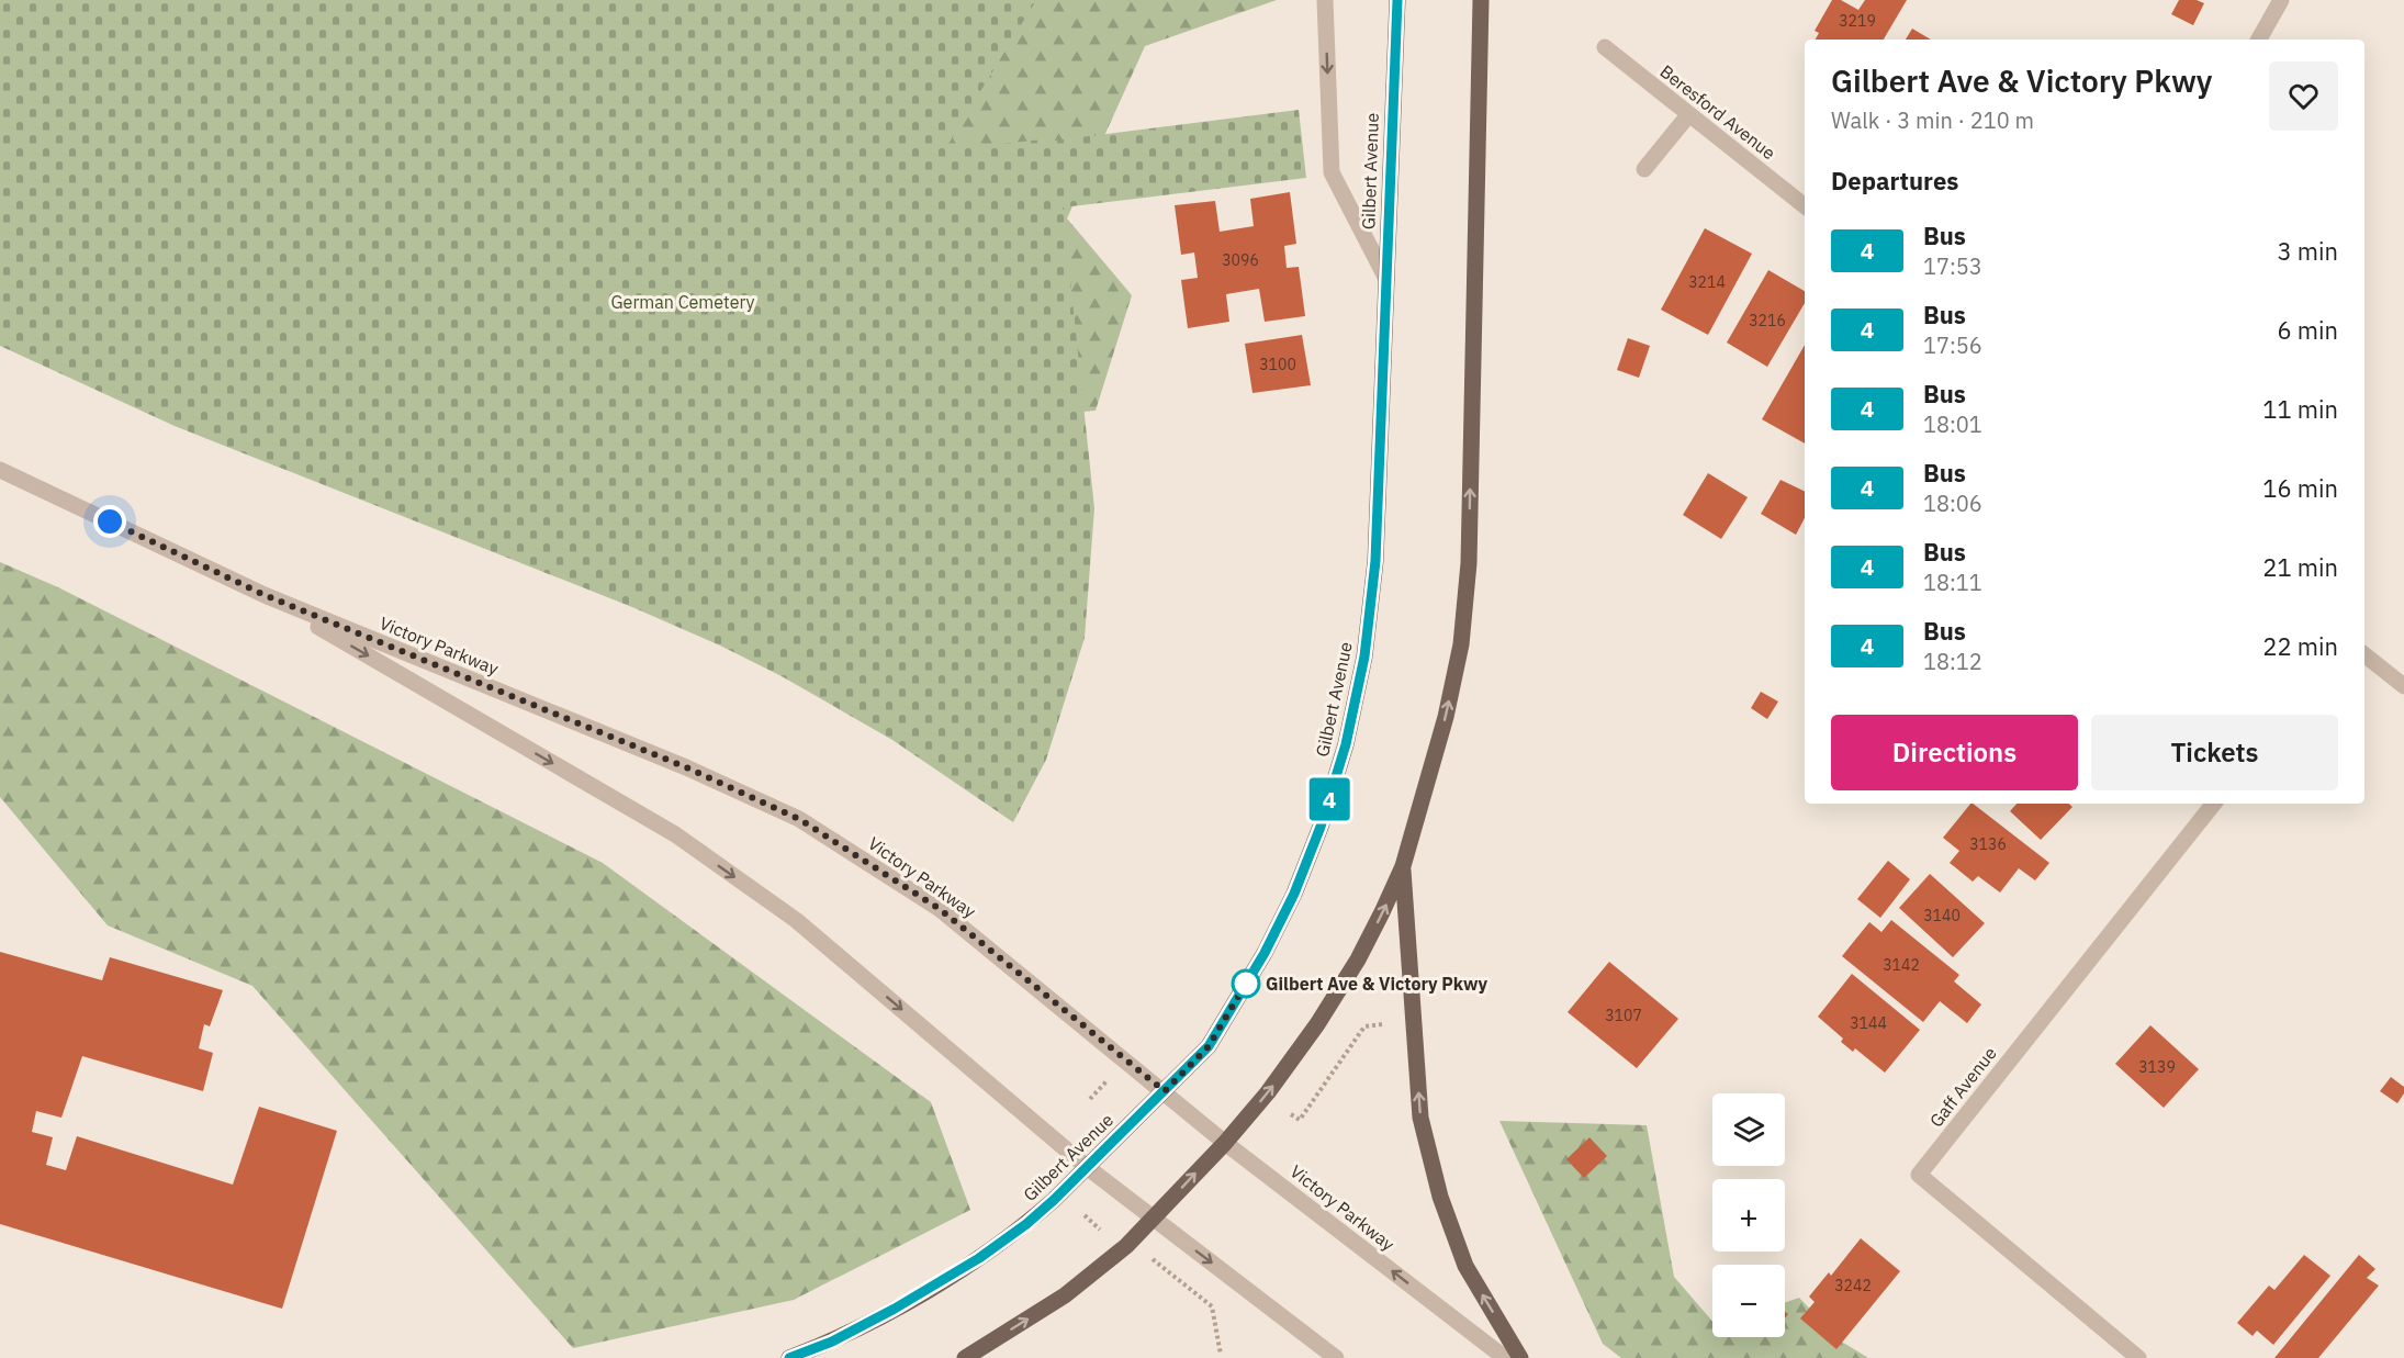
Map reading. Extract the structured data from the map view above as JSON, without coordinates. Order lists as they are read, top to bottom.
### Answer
{
  "streets": {
    "main road": ["Gilbert Avenue"],
    "street": ["Beresford Avenue", "Victory Parkway", "Gaff Avenue"]
  },
  "crossings": [
    ["Gilbert Avenue", "Victory Parkway"]
  ],
  "parks": ["German Cemetery"],
  "places": ["Gilbert Ave & Victory Pkwy"],
  "lines": ["bus line 4"],
  "house_numbers": [
    "3219",
    "3096",
    "3214",
    "3216",
    "3100",
    "3136",
    "3140",
    "3142",
    "3107",
    "3144",
    "3139",
    "3242"
  ],
  "page": {
    "on_map": "4",
    "heading": [
      ["Gilbert Ave & Victory Pkwy", "Walk · 3 min · 210 m"],
      "Departures"
    ],
    "list": [
      {
        "mark": "4",
        "name": "Bus",
        "note": "17:53",
        "value": "3 min"
      },
      {
        "mark": "4",
        "name": "Bus",
        "note": "17:56",
        "value": "6 min"
      },
      {
        "mark": "4",
        "name": "Bus",
        "note": "18:01",
        "value": "11 min"
      },
      {
        "mark": "4",
        "name": "Bus",
        "note": "18:06",
        "value": "16 min"
      },
      {
        "mark": "4",
        "name": "Bus",
        "note": "18:11",
        "value": "21 min"
      },
      {
        "mark": "4",
        "name": "Bus",
        "note": "18:12",
        "value": "22 min"
      }
    ],
    "buttons": ["Directions", "Tickets"],
    "map_buttons": ["+", "−"]
  }
}
